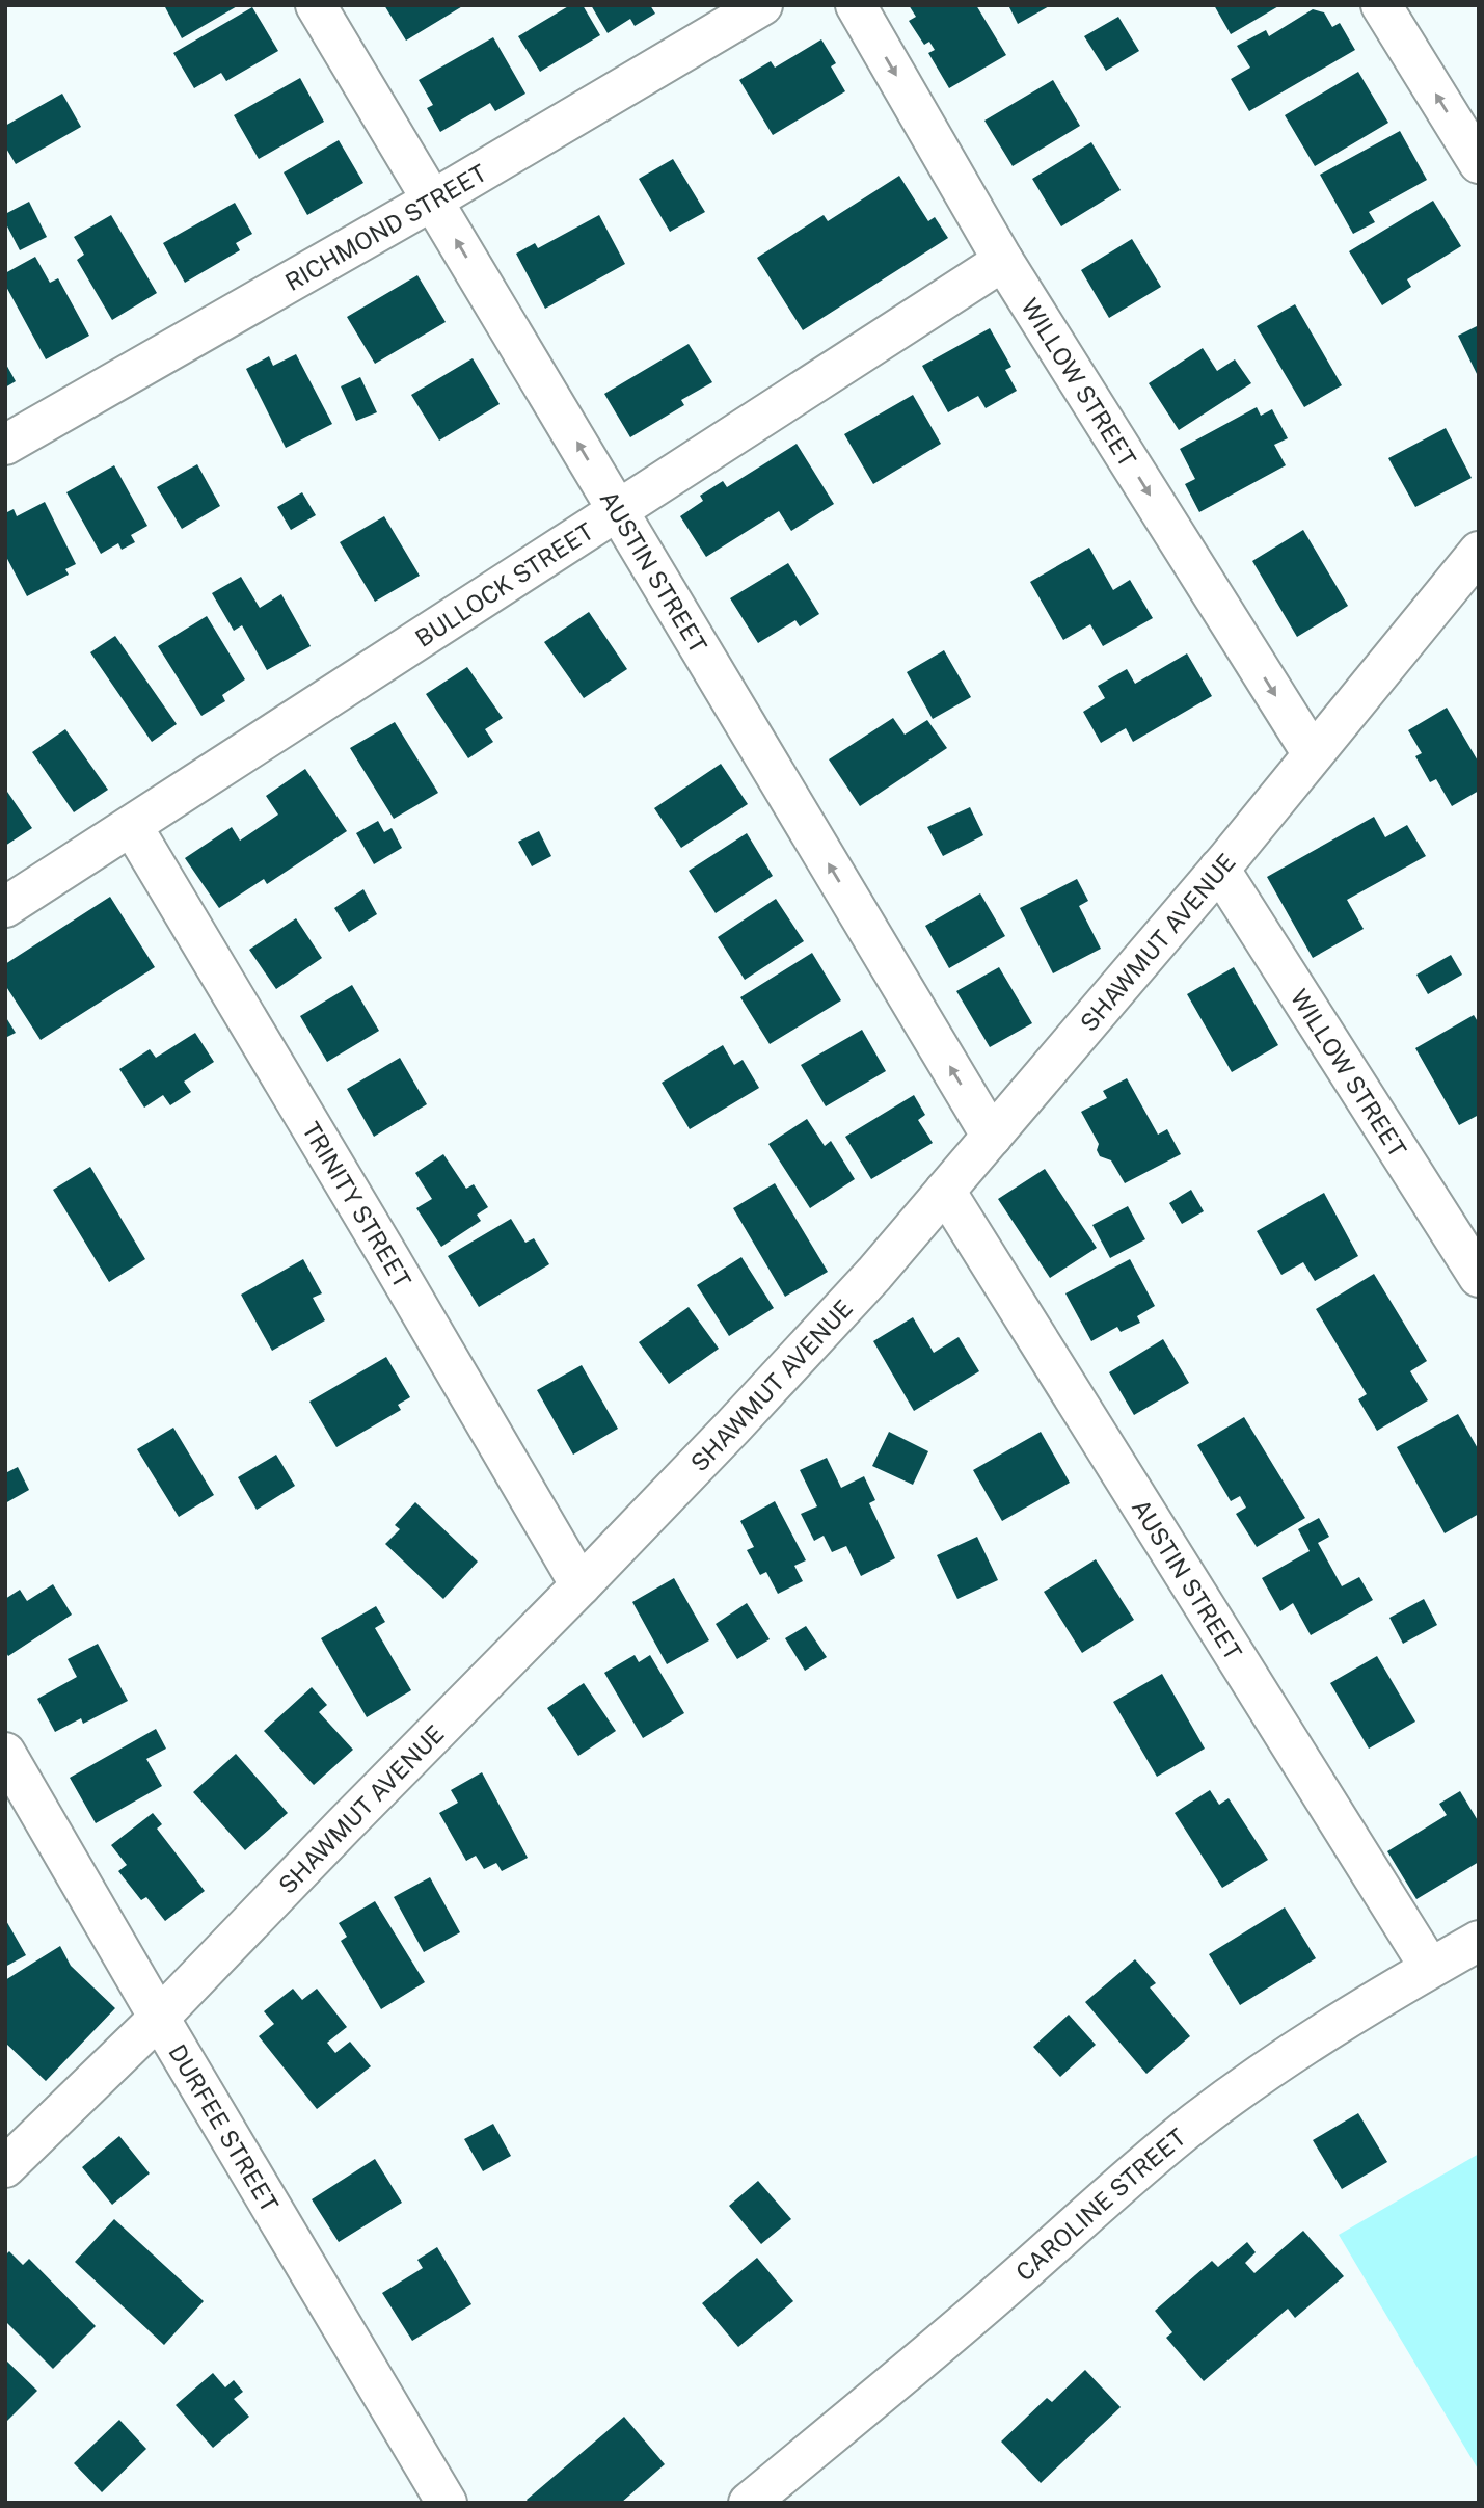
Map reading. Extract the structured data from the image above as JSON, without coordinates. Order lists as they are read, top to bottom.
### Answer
{
  "streets": {
    "street": [
      "RICHMOND STREET",
      "WILLOW STREET",
      "AUSTIN STREET",
      "BULLOCK STREET",
      "SHAWMUT AVENUE",
      "TRINITY STREET",
      "DURFEE STREET",
      "CAROLINE STREET"
    ]
  },
  "crossings": [
    ["RICHMOND STREET", "AUSTIN STREET"],
    ["WILLOW STREET", "BULLOCK STREET"],
    ["WILLOW STREET", "SHAWMUT AVENUE"],
    ["AUSTIN STREET", "BULLOCK STREET"],
    ["AUSTIN STREET", "SHAWMUT AVENUE"],
    ["AUSTIN STREET", "CAROLINE STREET"],
    ["BULLOCK STREET", "TRINITY STREET"],
    ["SHAWMUT AVENUE", "TRINITY STREET"],
    ["SHAWMUT AVENUE", "DURFEE STREET"]
  ],
  "one_way": ["WILLOW STREET", "AUSTIN STREET"]
}
